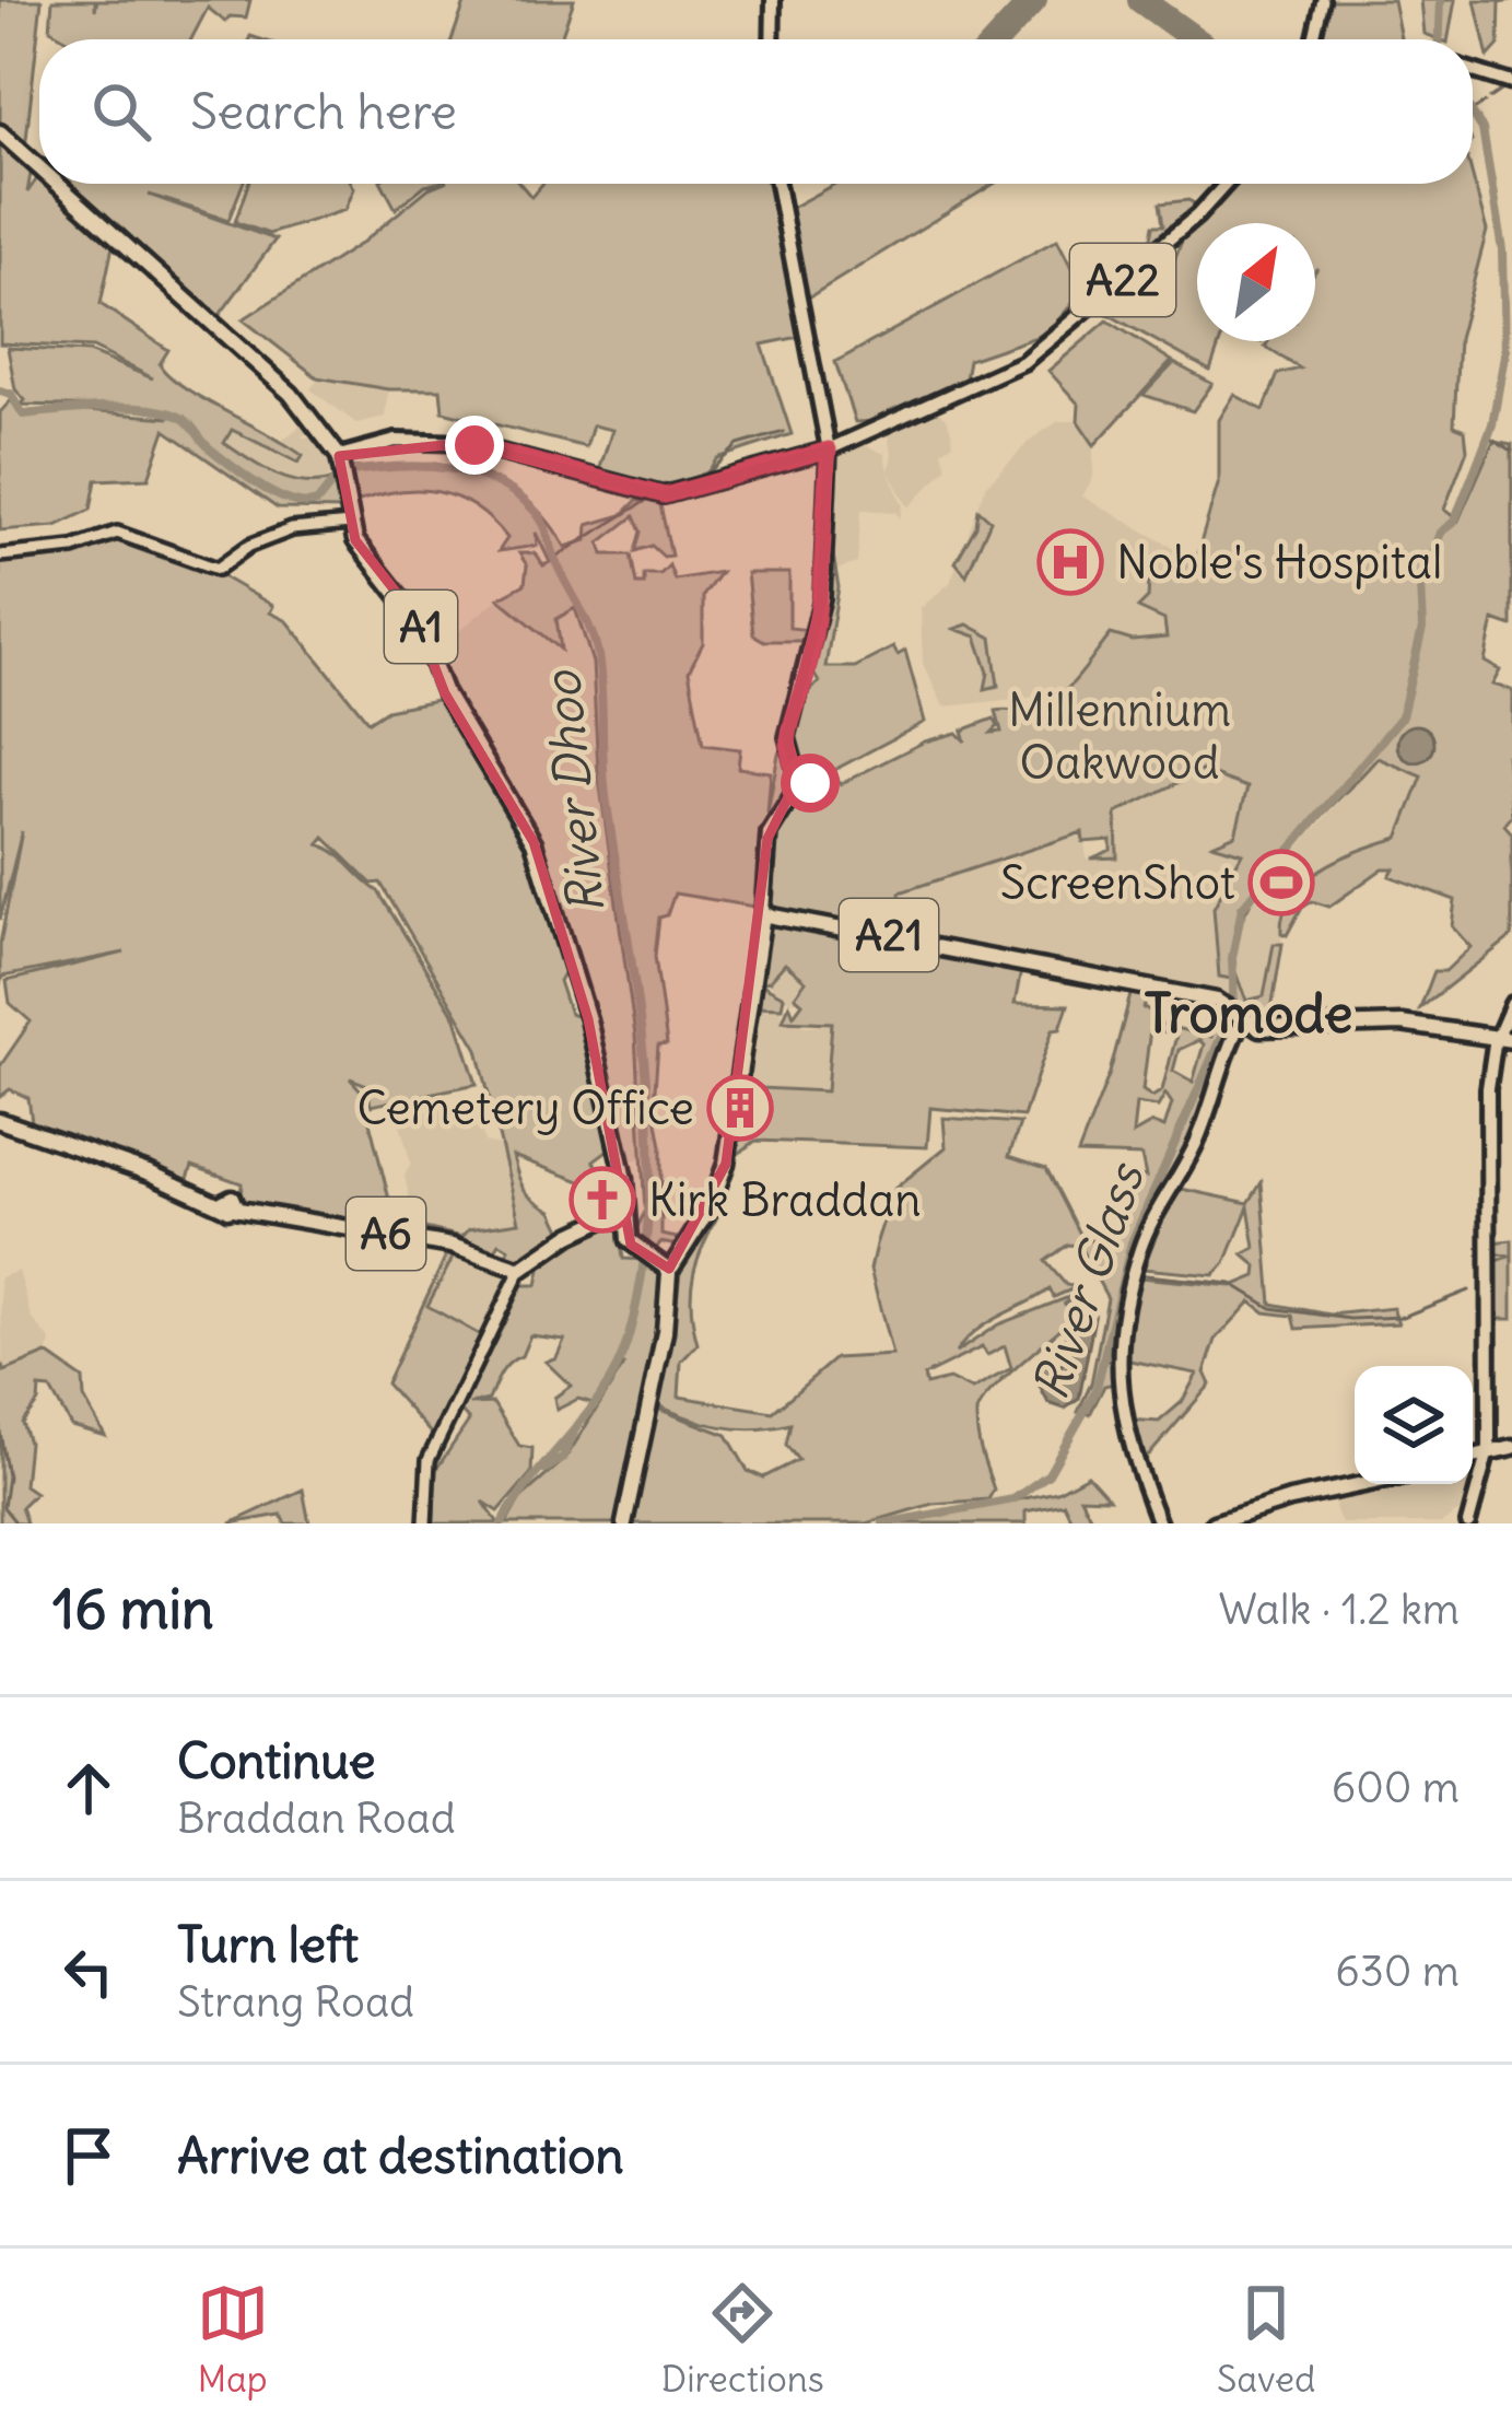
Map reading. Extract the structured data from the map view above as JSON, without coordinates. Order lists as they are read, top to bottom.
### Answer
{
  "streets": {
    "highway": ["A1", "A21", "A6"],
    "main road": ["A22"]
  },
  "districts": ["Tromode"],
  "water": ["River Dhoo", "River Glass"],
  "parks": ["Millennium Oakwood"],
  "places": {
    "hospital": ["Noble's Hospital"],
    "sports": ["ScreenShot"],
    "building": ["Cemetery Office"],
    "church": ["Kirk Braddan"]
  },
  "north": "top right",
  "page": {
    "search": "Search here",
    "heading": ["16 min", "Walk · 1.2 km"],
    "list": [
      ["Continue", "Braddan Road", "600 m"],
      ["Turn left", "Strang Road", "630 m"],
      "Arrive at destination"
    ],
    "nav": ["Map", "Directions", "Saved"]
  }
}
